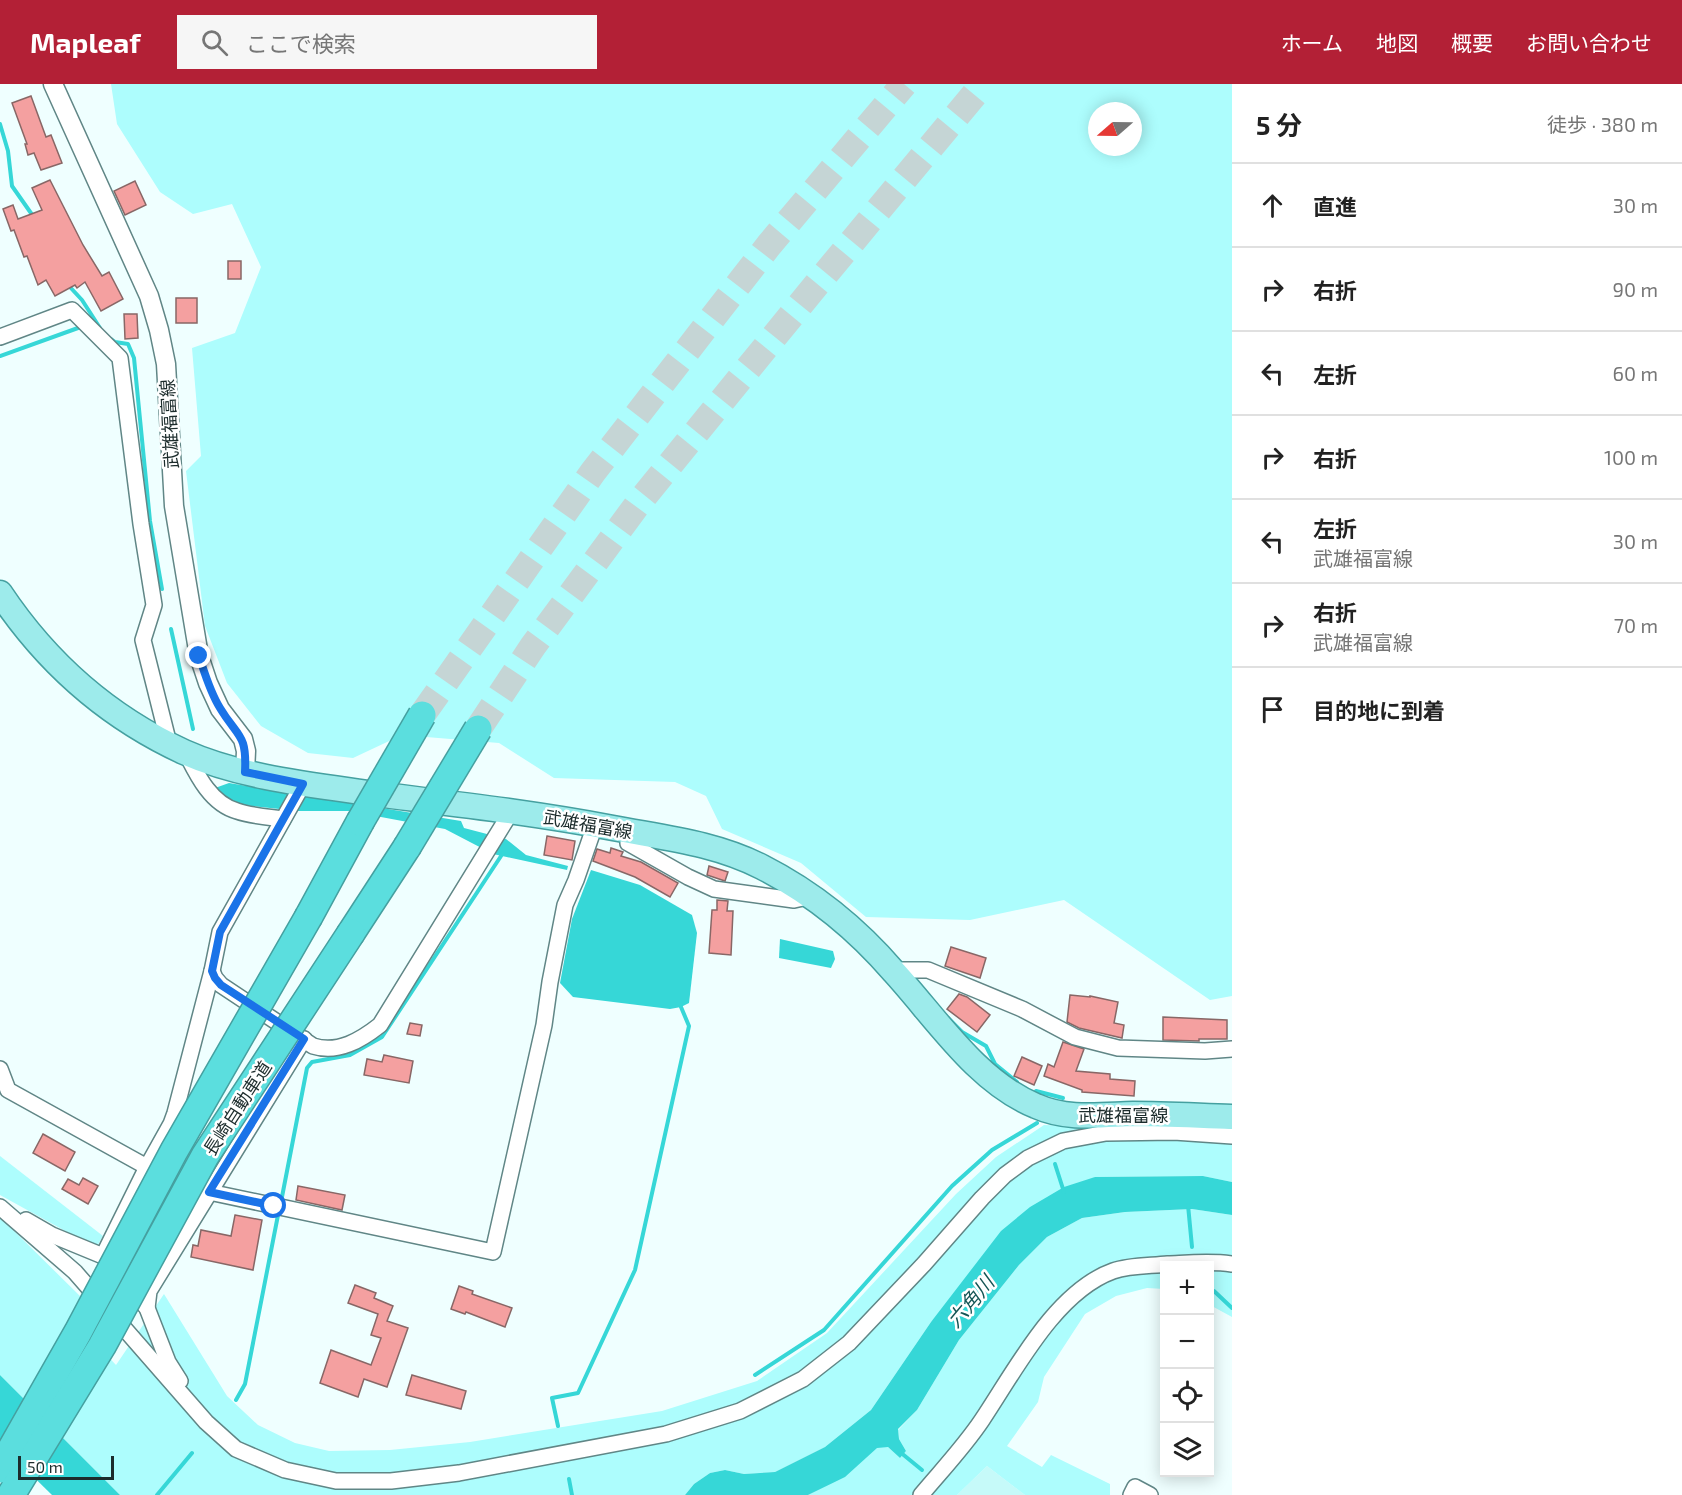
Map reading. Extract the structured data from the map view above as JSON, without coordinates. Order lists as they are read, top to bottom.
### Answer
{
  "streets": {
    "highway": ["長崎自動車道"],
    "main road": ["武雄福富線"]
  },
  "water": ["六角川"],
  "scale_bar": "50 m",
  "north": "left",
  "page": {
    "header": "Mapleaf",
    "search": "ここで検索",
    "nav": [
      "ホーム",
      "地図",
      "概要",
      "お問い合わせ"
    ],
    "heading": ["5 分", "徒歩 · 380 m"],
    "list": [
      ["直進", "30 m"],
      ["右折", "90 m"],
      ["左折", "60 m"],
      ["右折", "100 m"],
      ["左折", "武雄福富線", "30 m"],
      ["右折", "武雄福富線", "70 m"],
      "目的地に到着"
    ],
    "map_buttons": ["+", "−"],
    "scale": "50 m"
  }
}
